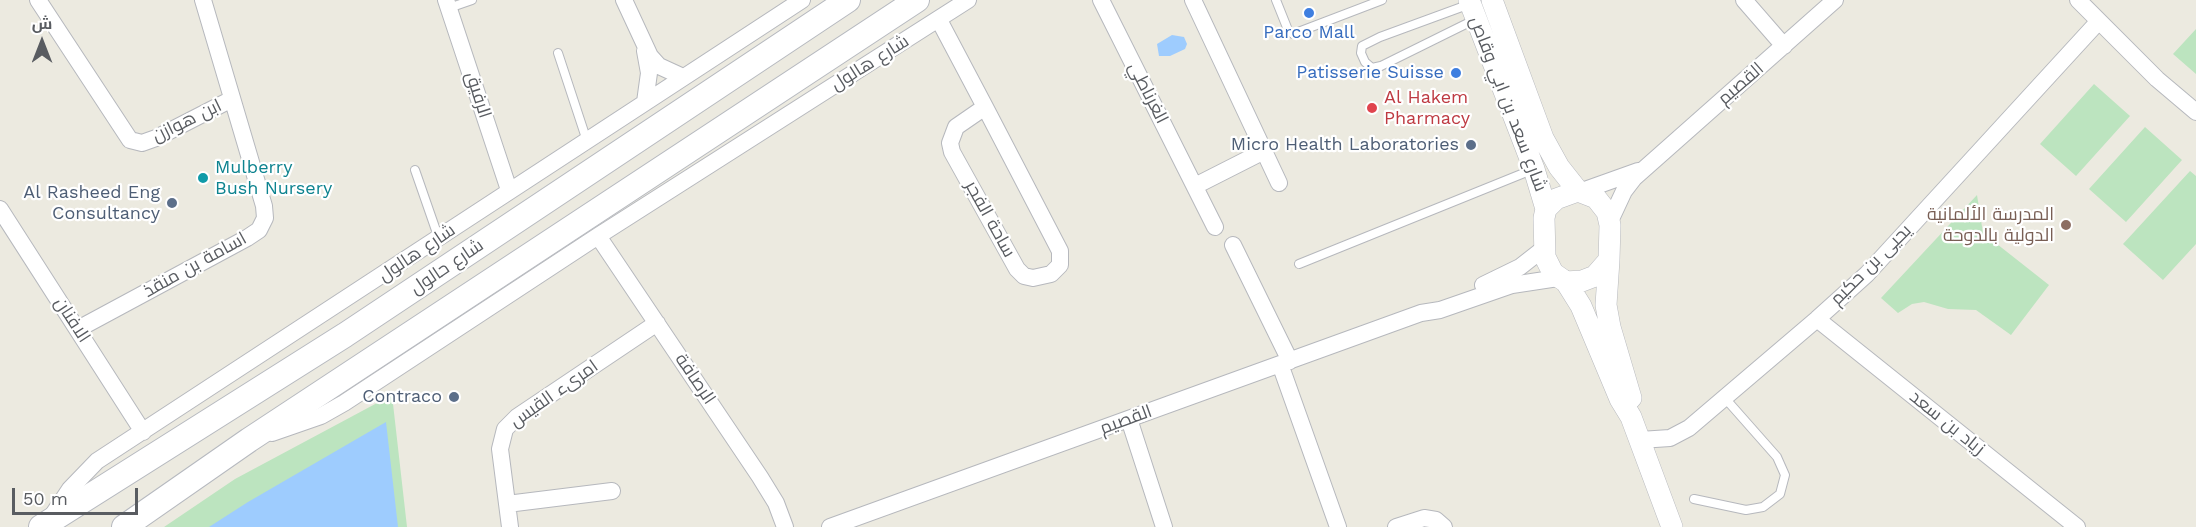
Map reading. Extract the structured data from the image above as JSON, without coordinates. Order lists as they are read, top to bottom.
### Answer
{
  "streets": {
    "main road": ["شارع حالول"],
    "street": [
      "شارع هالول",
      "القصيم",
      "الغرناطي",
      "الرفيق",
      "شارع سعد بن ابي وقاص",
      "ابن هوازن",
      "ساحة الفجر",
      "اسامة بن منقذ",
      "يحيى بن حكيم",
      "الافنان",
      "الرصافة",
      "امرىء القيس",
      "زياد بن سعد"
    ]
  },
  "crossings": [
    ["شارع هالول", "الرفيق"],
    ["شارع هالول", "ساحة الفجر"],
    ["شارع هالول", "شارع حالول"],
    ["شارع هالول", "الافنان"],
    ["شارع هالول", "الرصافة"],
    ["القصيم", "شارع سعد بن ابي وقاص"],
    ["ابن هوازن", "اسامة بن منقذ"],
    ["اسامة بن منقذ", "الافنان"],
    ["يحيى بن حكيم", "زياد بن سعد"],
    ["الرصافة", "امرىء القيس"]
  ],
  "places": [
    "Parco Mall",
    "Patisserie Suisse",
    "Al Hakem Pharmacy",
    "Micro Health Laboratories",
    "Mulberry Bush Nursery",
    "Al Rasheed Eng Consultancy",
    "المدرسة الألمانية الدولية بالدوحة",
    "Contraco"
  ],
  "scale_bar": "50 m",
  "north": "top"
}
